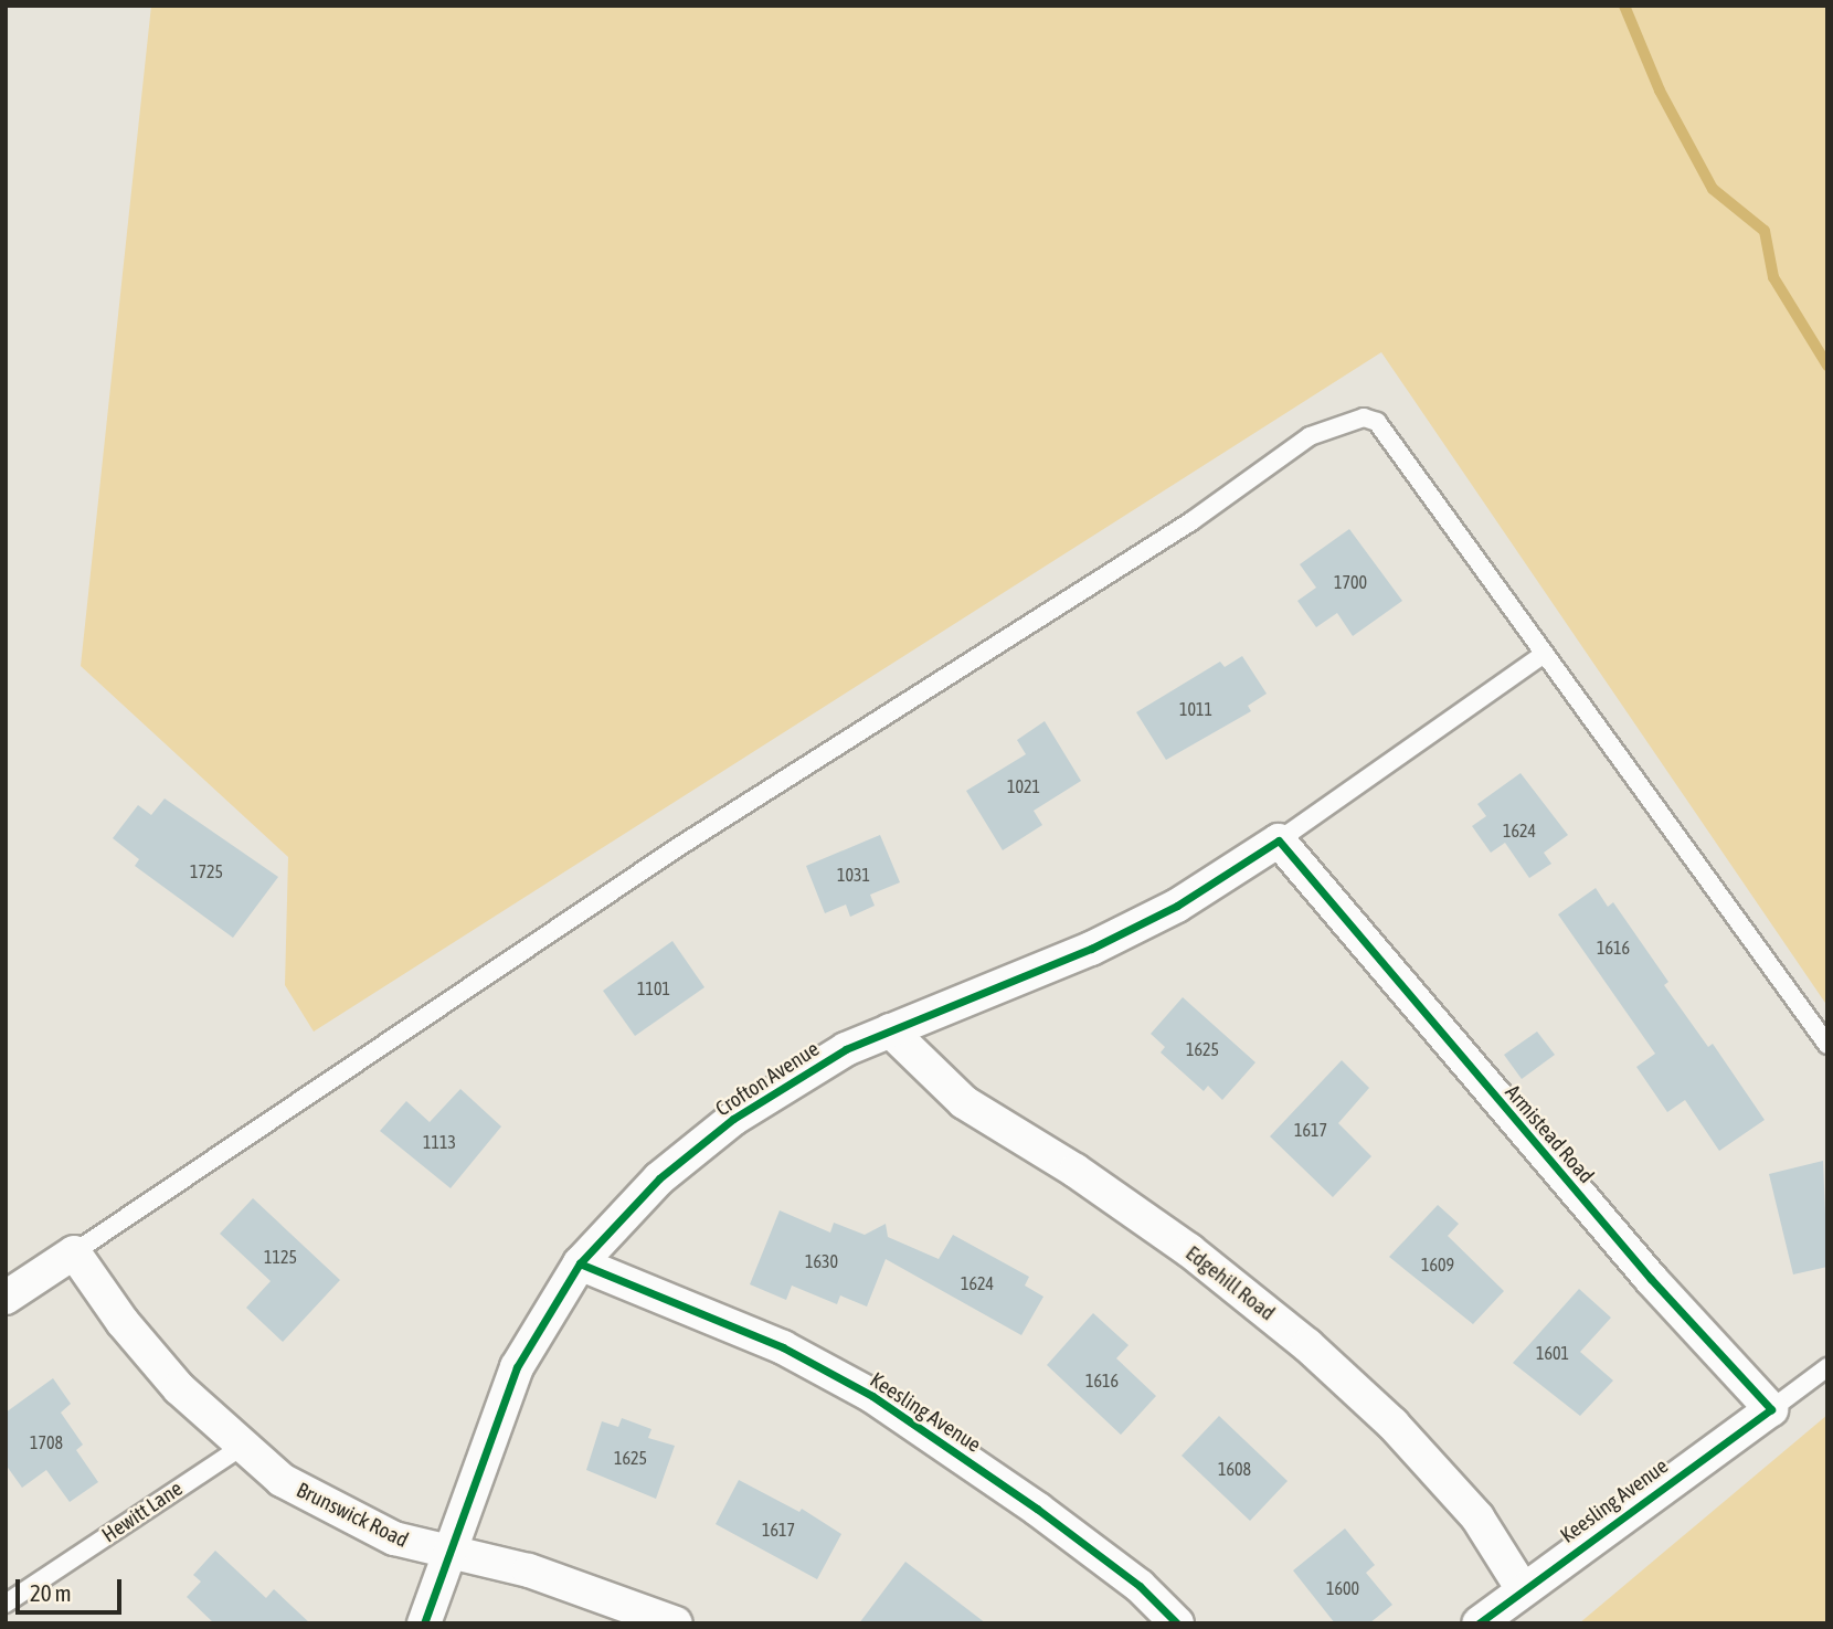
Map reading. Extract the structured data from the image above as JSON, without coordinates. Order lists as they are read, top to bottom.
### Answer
{
  "streets": {
    "street": [
      "Crofton Avenue",
      "Armistead Road",
      "Edgehill Road",
      "Keesling Avenue",
      "Brunswick Road"
    ],
    "lane": ["Hewitt Lane"]
  },
  "crossings": [
    ["Crofton Avenue", "Armistead Road"],
    ["Crofton Avenue", "Edgehill Road"],
    ["Crofton Avenue", "Keesling Avenue"],
    ["Crofton Avenue", "Brunswick Road"],
    ["Armistead Road", "Keesling Avenue"],
    ["Edgehill Road", "Keesling Avenue"],
    ["Hewitt Lane", "Brunswick Road"]
  ],
  "house_numbers": [
    "1700",
    "1011",
    "1021",
    "1624",
    "1725",
    "1031",
    "1616",
    "1101",
    "1625",
    "1617",
    "1113",
    "1125",
    "1630",
    "1609",
    "1624",
    "1601",
    "1616",
    "1708",
    "1625",
    "1608",
    "1617",
    "1600"
  ],
  "scale_bar": "20 m"
}
